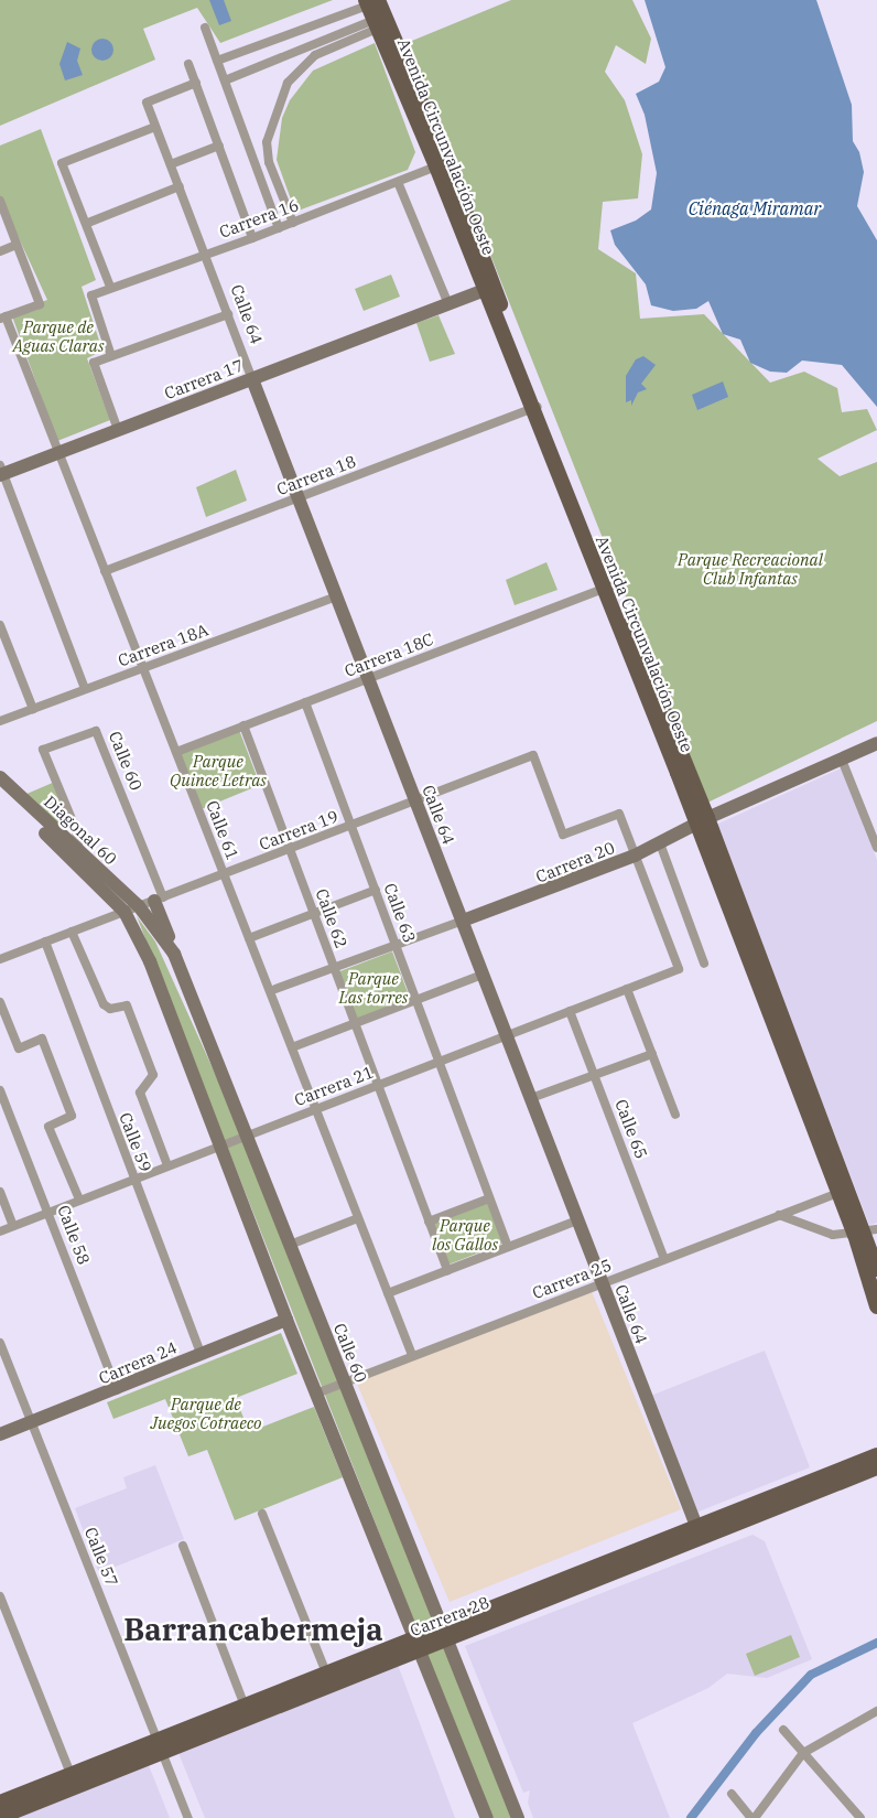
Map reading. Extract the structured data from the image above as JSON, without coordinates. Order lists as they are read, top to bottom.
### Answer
{
  "streets": {
    "main road": ["Avenida Circunvalación Oeste", "Carrera 28"],
    "street": [
      "Carrera 16",
      "Calle 64",
      "Carrera 17",
      "Carrera 18",
      "Carrera 18A",
      "Carrera 18C",
      "Calle 60",
      "Diagonal 60",
      "Calle 61",
      "Carrera 19",
      "Carrera 20",
      "Calle 63",
      "Calle 62",
      "Carrera 21",
      "Calle 65",
      "Calle 59",
      "Calle 58",
      "Carrera 25",
      "Carrera 24",
      "Calle 57"
    ]
  },
  "crossings": [
    ["Avenida Circunvalación Oeste", "Carrera 16"],
    ["Avenida Circunvalación Oeste", "Carrera 17"],
    ["Avenida Circunvalación Oeste", "Carrera 18"],
    ["Avenida Circunvalación Oeste", "Carrera 18C"],
    ["Avenida Circunvalación Oeste", "Carrera 20"],
    ["Avenida Circunvalación Oeste", "Carrera 25"],
    ["Carrera 16", "Calle 64"],
    ["Calle 64", "Carrera 17"],
    ["Calle 64", "Carrera 18"],
    ["Calle 64", "Carrera 18A"],
    ["Calle 64", "Carrera 18C"],
    ["Calle 64", "Carrera 19"],
    ["Calle 64", "Carrera 20"],
    ["Calle 64", "Carrera 21"],
    ["Calle 64", "Carrera 25"],
    ["Calle 64", "Carrera 28"],
    ["Carrera 17", "Calle 61"],
    ["Carrera 18", "Calle 61"],
    ["Carrera 18A", "Calle 61"],
    ["Carrera 18C", "Calle 61"],
    ["Carrera 18C", "Calle 63"],
    ["Carrera 18C", "Calle 62"],
    ["Calle 60", "Diagonal 60"],
    ["Calle 60", "Carrera 19"],
    ["Calle 60", "Carrera 21"],
    ["Calle 60", "Carrera 25"],
    ["Calle 60", "Carrera 28"],
    ["Diagonal 60", "Carrera 19"],
    ["Calle 61", "Carrera 19"],
    ["Calle 61", "Carrera 21"],
    ["Calle 61", "Carrera 25"],
    ["Carrera 19", "Carrera 20"],
    ["Carrera 19", "Calle 63"],
    ["Carrera 19", "Calle 62"],
    ["Carrera 19", "Carrera 21"],
    ["Carrera 19", "Calle 59"],
    ["Carrera 20", "Calle 63"],
    ["Carrera 20", "Calle 62"],
    ["Carrera 20", "Carrera 21"],
    ["Calle 63", "Carrera 21"],
    ["Calle 62", "Carrera 21"],
    ["Carrera 21", "Calle 65"],
    ["Carrera 21", "Calle 59"],
    ["Carrera 21", "Calle 58"],
    ["Calle 65", "Carrera 25"],
    ["Calle 59", "Carrera 24"],
    ["Calle 58", "Carrera 24"],
    ["Carrera 24", "Calle 57"],
    ["Calle 57", "Carrera 28"]
  ],
  "districts": ["Barrancabermeja"],
  "water": ["Ciénaga Miramar"],
  "parks": [
    "Parque de Aguas Claras",
    "Parque Recreacional Club Infantas",
    "Parque Quince Letras",
    "Parque Las torres",
    "Parque los Gallos",
    "Parque de Juegos Cotraeco"
  ]
}
